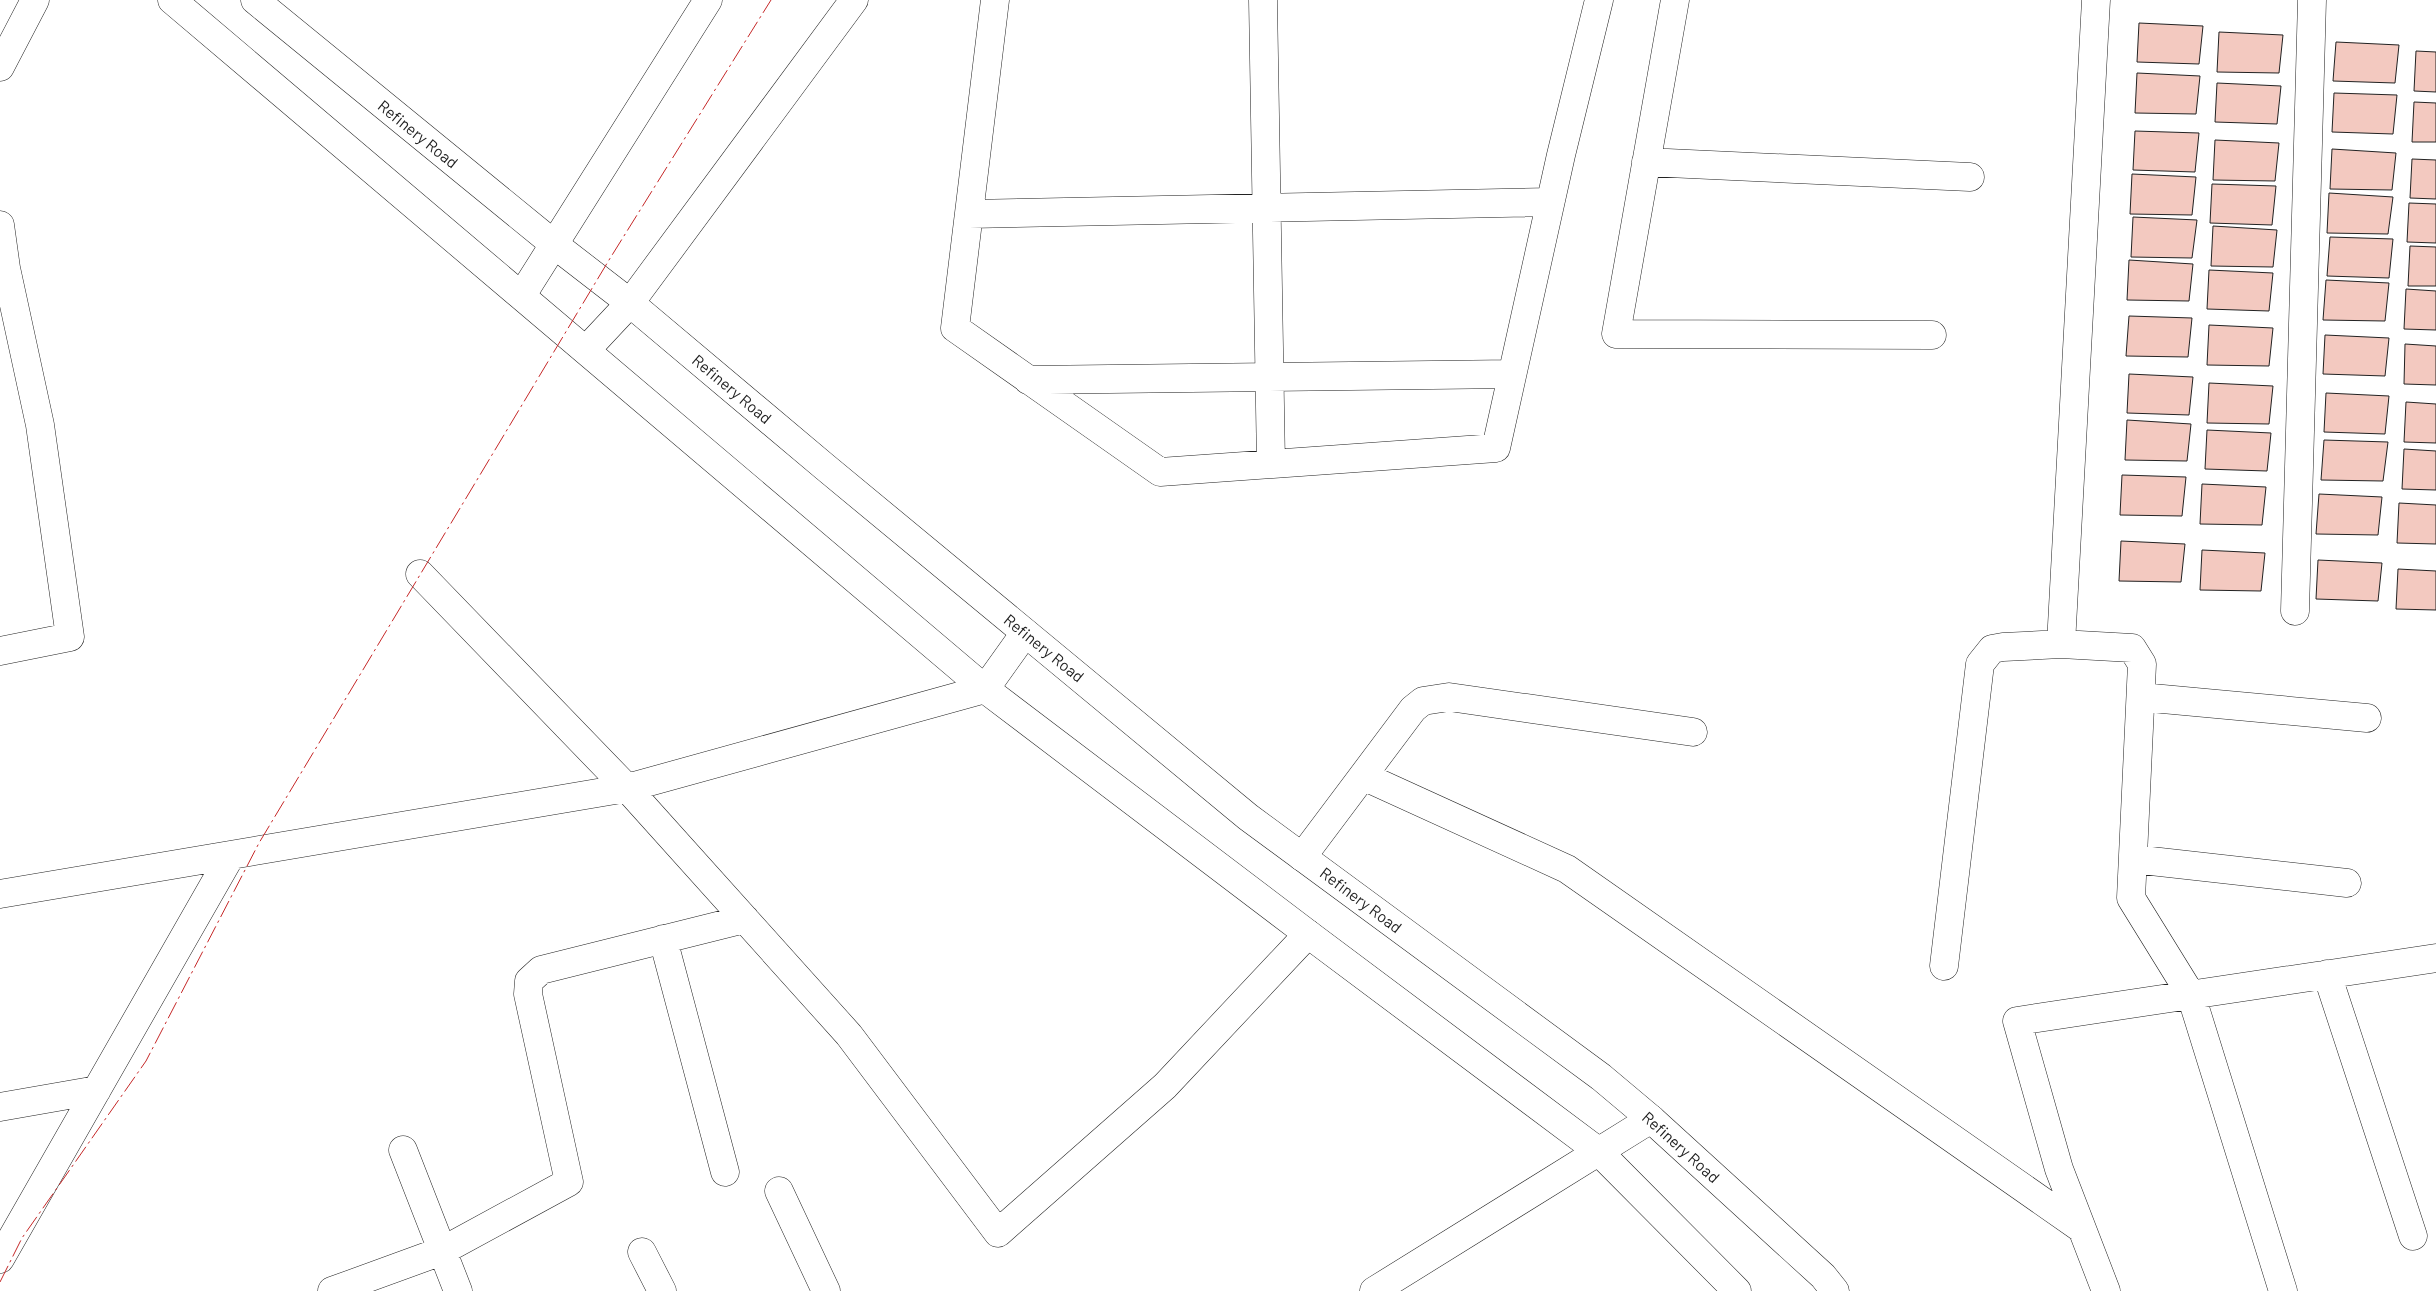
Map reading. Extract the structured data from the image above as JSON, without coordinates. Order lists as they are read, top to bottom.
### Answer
{
  "streets": {
    "street": ["Refinery Road"]
  }
}
